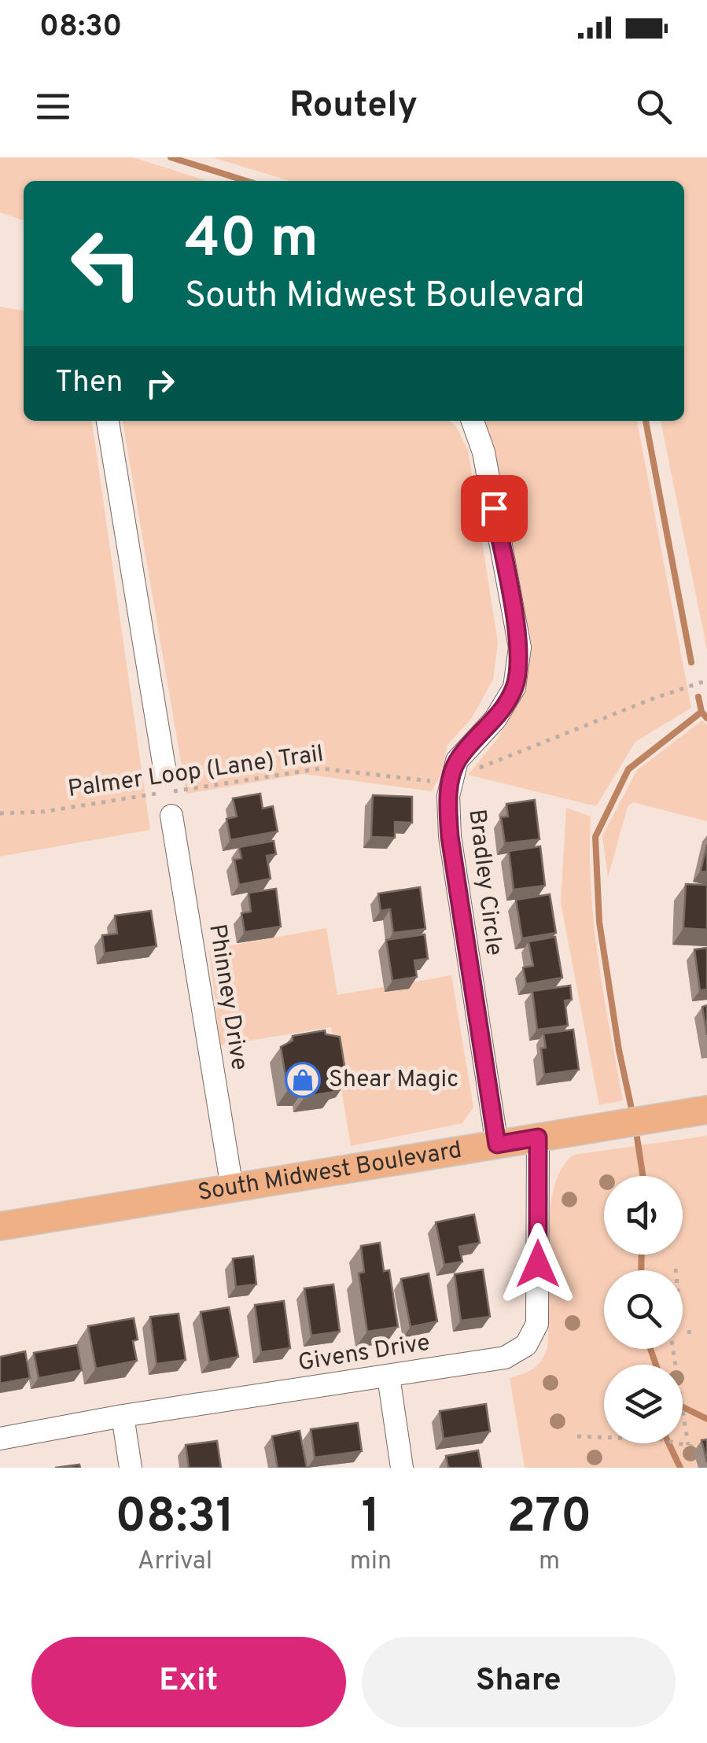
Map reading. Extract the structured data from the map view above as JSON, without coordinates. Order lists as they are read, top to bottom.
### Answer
{
  "streets": {
    "main road": ["South Midwest Boulevard"],
    "street": ["Bradley Circle", "Phinney Drive", "Givens Drive"],
    "path": ["Palmer Loop (Lane) Trail"]
  },
  "crossings": [
    ["Palmer Loop (Lane) Trail", "Bradley Circle"],
    ["Bradley Circle", "South Midwest Boulevard"],
    ["Phinney Drive", "South Midwest Boulevard"],
    ["South Midwest Boulevard", "Givens Drive"]
  ],
  "places": {
    "shop": ["Shear Magic"]
  },
  "page": {
    "status": "08:30",
    "header": "Routely",
    "turn": ["40 m", "South Midwest Boulevard"],
    "then": "Then",
    "eta": [
      "08:31",
      "Arrival",
      "1",
      "min",
      "270",
      "m"
    ],
    "buttons": ["Exit", "Share"]
  }
}
